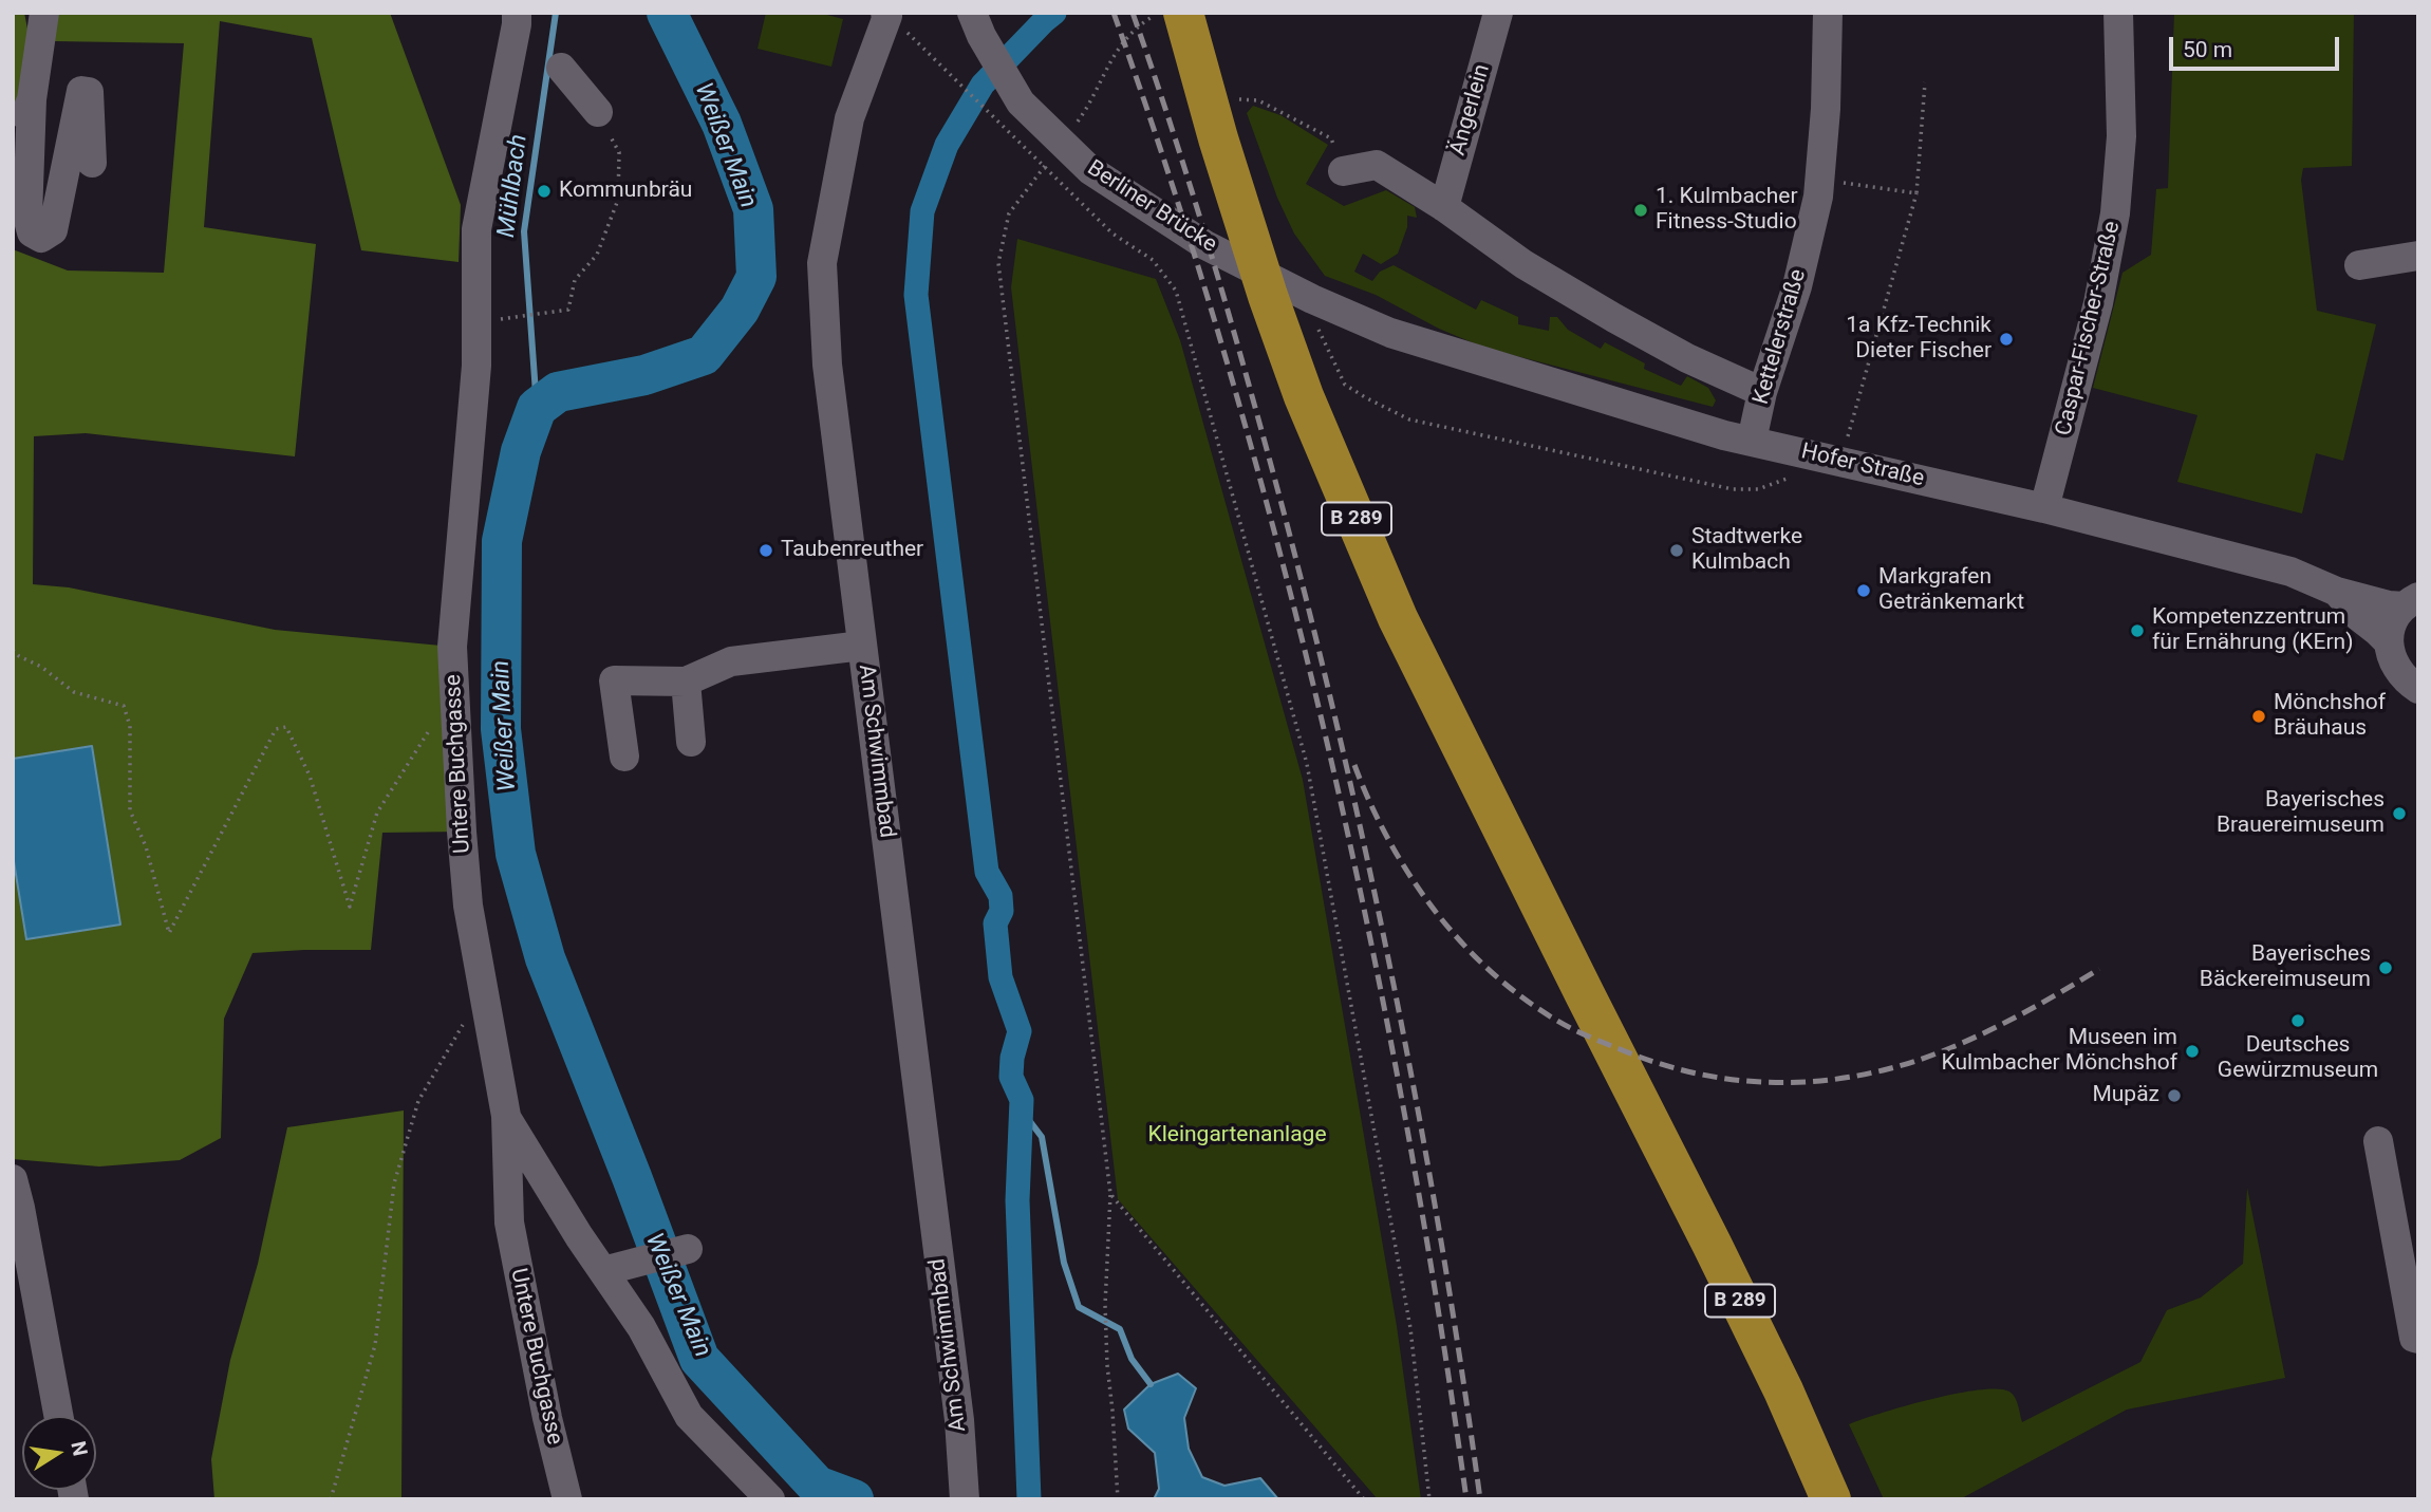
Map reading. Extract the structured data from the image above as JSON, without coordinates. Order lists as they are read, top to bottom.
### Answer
{
  "streets": {
    "highway": ["B 289"],
    "street": [
      "Ängerlein",
      "Berliner Brücke",
      "Caspar-Fischer-Straße",
      "Kettelerstraße",
      "Hofer Straße",
      "Am Schwimmbad",
      "Untere Buchgasse"
    ]
  },
  "crossings": [
    ["Berliner Brücke", "Hofer Straße"],
    ["Caspar-Fischer-Straße", "Hofer Straße"],
    ["Kettelerstraße", "Hofer Straße"]
  ],
  "water": ["Weißer Main", "Mühlbach"],
  "parks": ["Kleingartenanlage"],
  "places": [
    "Kommunbräu",
    "1. Kulmbacher Fitness-Studio",
    "1a Kfz-Technik Dieter Fischer",
    "Taubenreuther",
    "Stadtwerke Kulmbach",
    "Markgrafen Getränkemarkt",
    "Kompetenzzentrum für Ernährung (KErn)",
    "Mönchshof Bräuhaus",
    "Bayerisches Brauereimuseum",
    "Bayerisches Bäckereimuseum",
    "Deutsches Gewürzmuseum",
    "Museen im Kulmbacher Mönchshof",
    "Mupäz"
  ],
  "scale_bar": "50 m",
  "north": "right"
}
